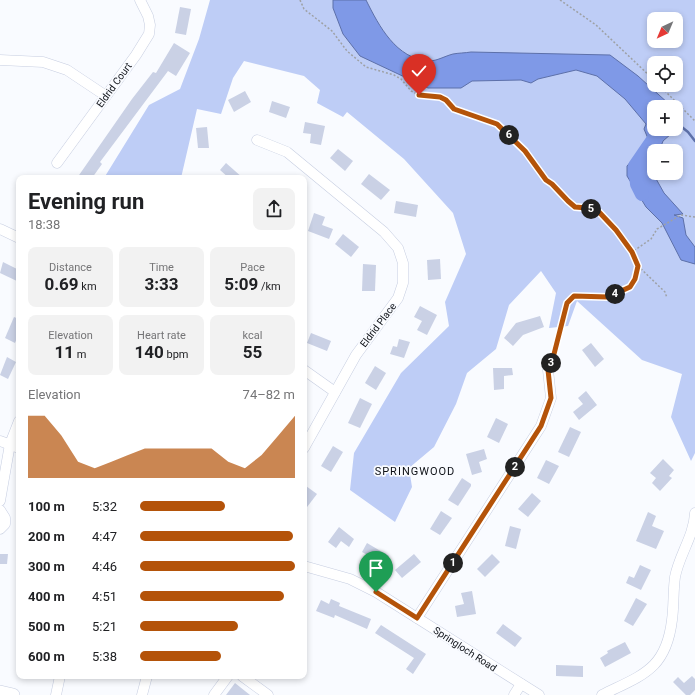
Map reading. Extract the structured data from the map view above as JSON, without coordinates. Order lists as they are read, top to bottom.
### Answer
{
  "streets": {
    "street": ["Eldrid Court", "Eldrid Place", "Springloch Road"]
  },
  "districts": ["SPRINGWOOD"],
  "north": "bottom left",
  "page": {
    "map_buttons": ["+", "−"],
    "pins": [
      "6",
      "5",
      "4",
      "3",
      "2",
      "1"
    ],
    "heading": ["Evening run", "18:38"],
    "stats": [
      ["Distance", "0.69 km"],
      ["Time", "3:33"],
      ["Pace", "5:09 /km"],
      ["Elevation", "11 m"],
      ["Heart rate", "140 bpm"],
      ["kcal", "55"]
    ],
    "chart": ["Elevation", "74–82 m"],
    "list": [
      {
        "name": "100 m",
        "note": "5:32"
      },
      {
        "name": "200 m",
        "note": "4:47"
      },
      {
        "name": "300 m",
        "note": "4:46"
      },
      {
        "name": "400 m",
        "note": "4:51"
      },
      {
        "name": "500 m",
        "note": "5:21"
      },
      {
        "name": "600 m",
        "note": "5:38"
      }
    ]
  }
}
